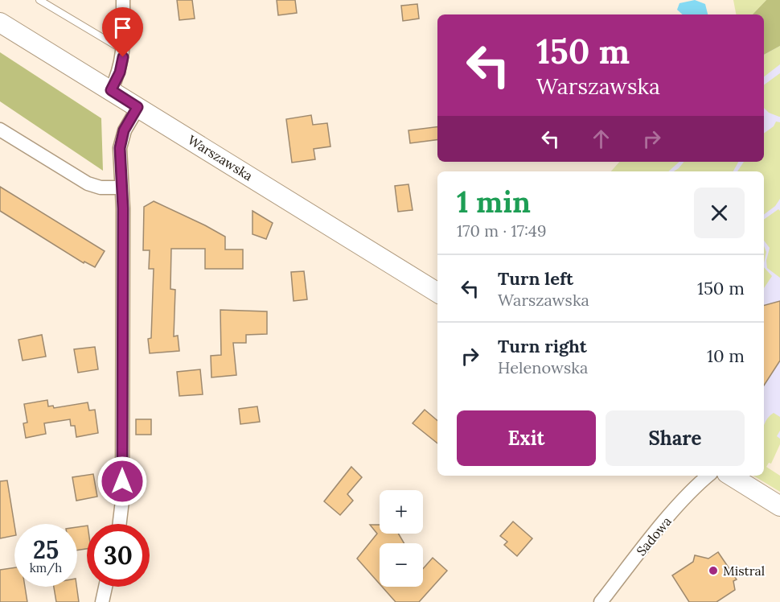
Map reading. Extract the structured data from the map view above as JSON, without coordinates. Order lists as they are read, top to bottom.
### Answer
{
  "streets": {
    "main road": ["Warszawska"],
    "street": ["Sadowa"]
  },
  "places": ["Mistral"],
  "page": {
    "turn": ["150 m", "Warszawska"],
    "heading": ["1 min", "170 m · 17:49"],
    "list": [
      {
        "name": "Turn left",
        "note": "Warszawska",
        "value": "150 m"
      },
      {
        "name": "Turn right",
        "note": "Helenowska",
        "value": "10 m"
      }
    ],
    "buttons": ["Exit", "Share"],
    "map_buttons": ["+", "−"],
    "speed": "25 km/h",
    "limit": "30"
  }
}
